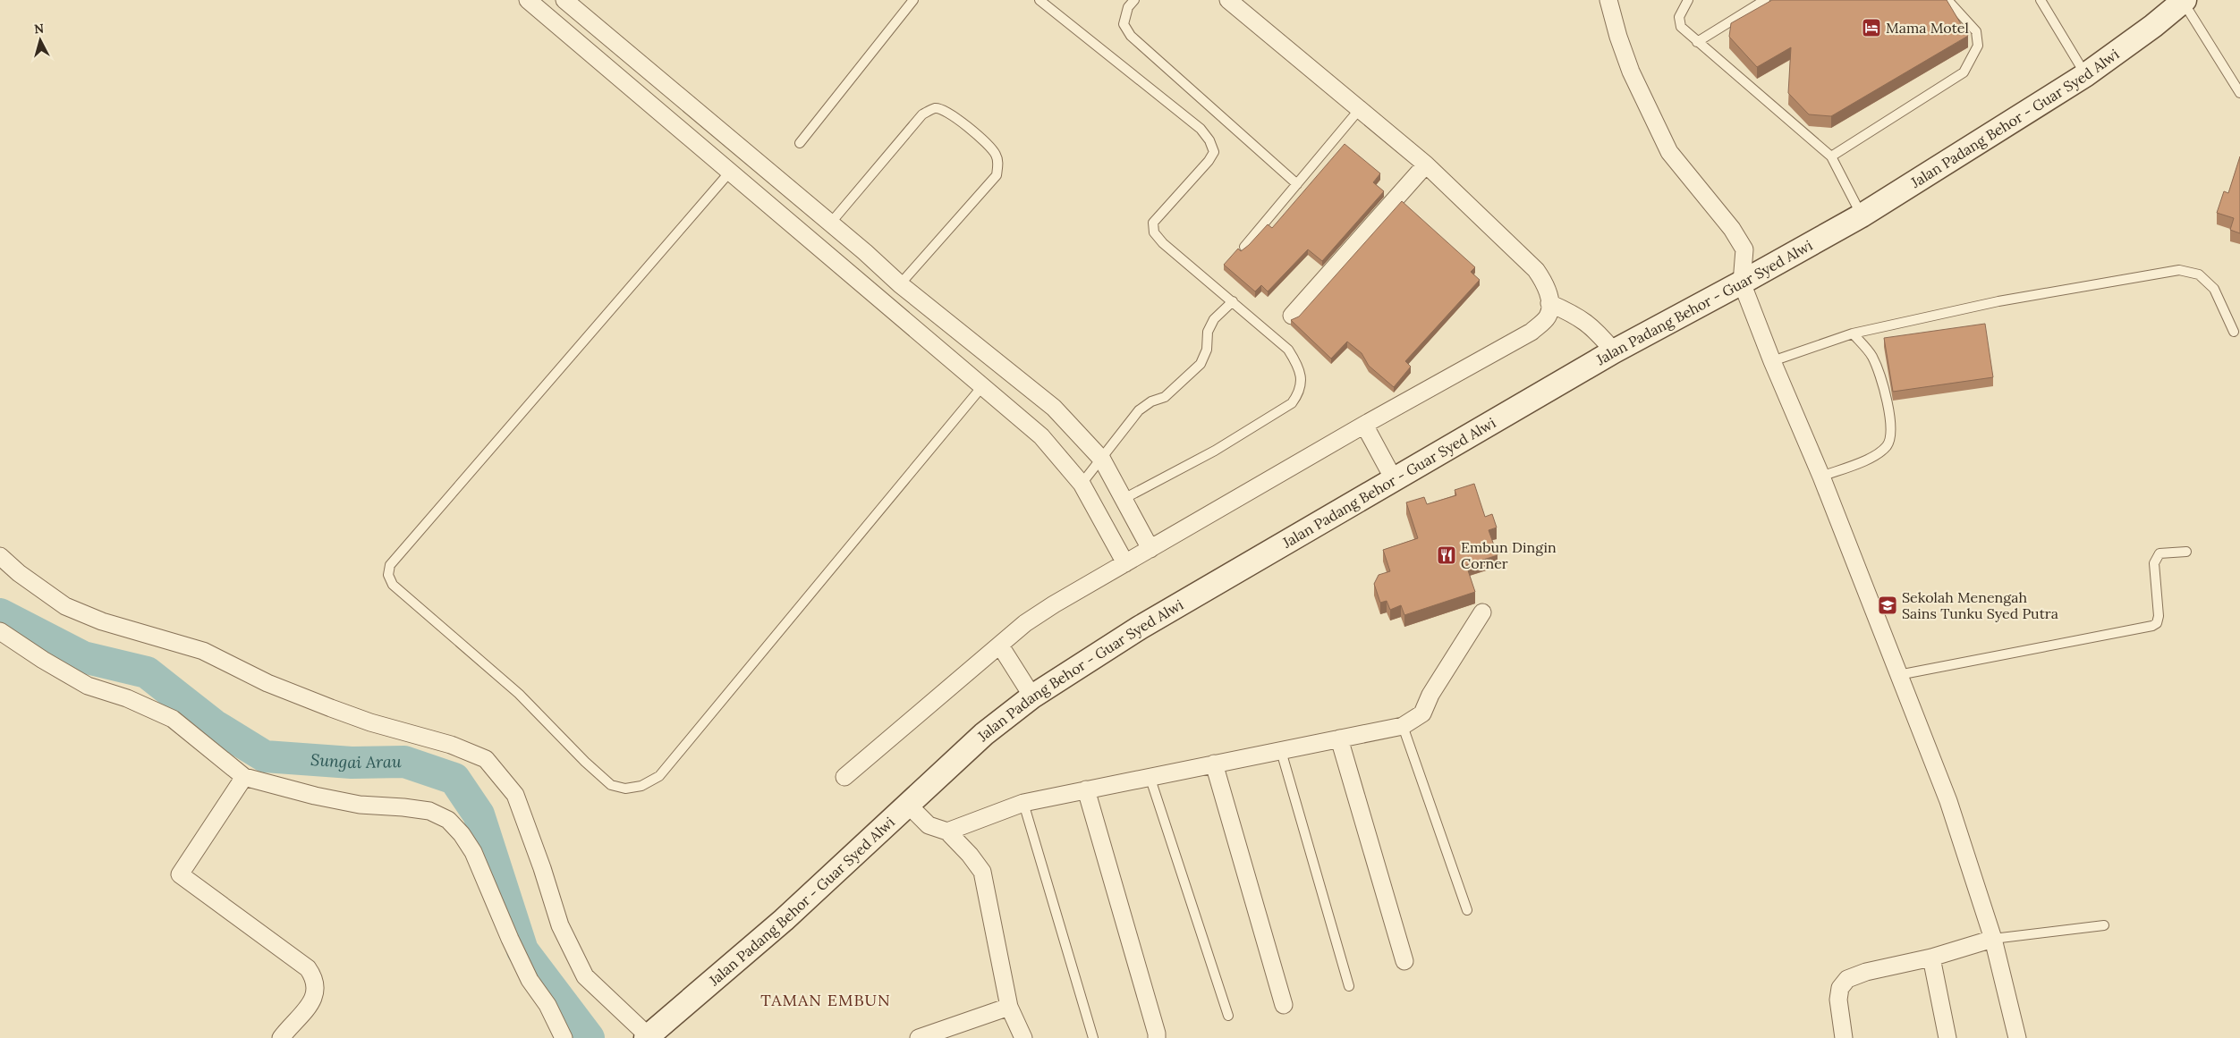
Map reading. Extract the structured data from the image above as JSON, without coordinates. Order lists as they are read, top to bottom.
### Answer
{
  "streets": {
    "main road": ["Jalan Padang Behor - Guar Syed Alwi"]
  },
  "districts": ["TAMAN EMBUN"],
  "water": ["Sungai Arau"],
  "places": {
    "hotel": ["Mama Motel"],
    "restaurant": ["Embun Dingin Corner"],
    "school or university": ["Sekolah Menengah Sains Tunku Syed Putra"]
  },
  "north": "top"
}
